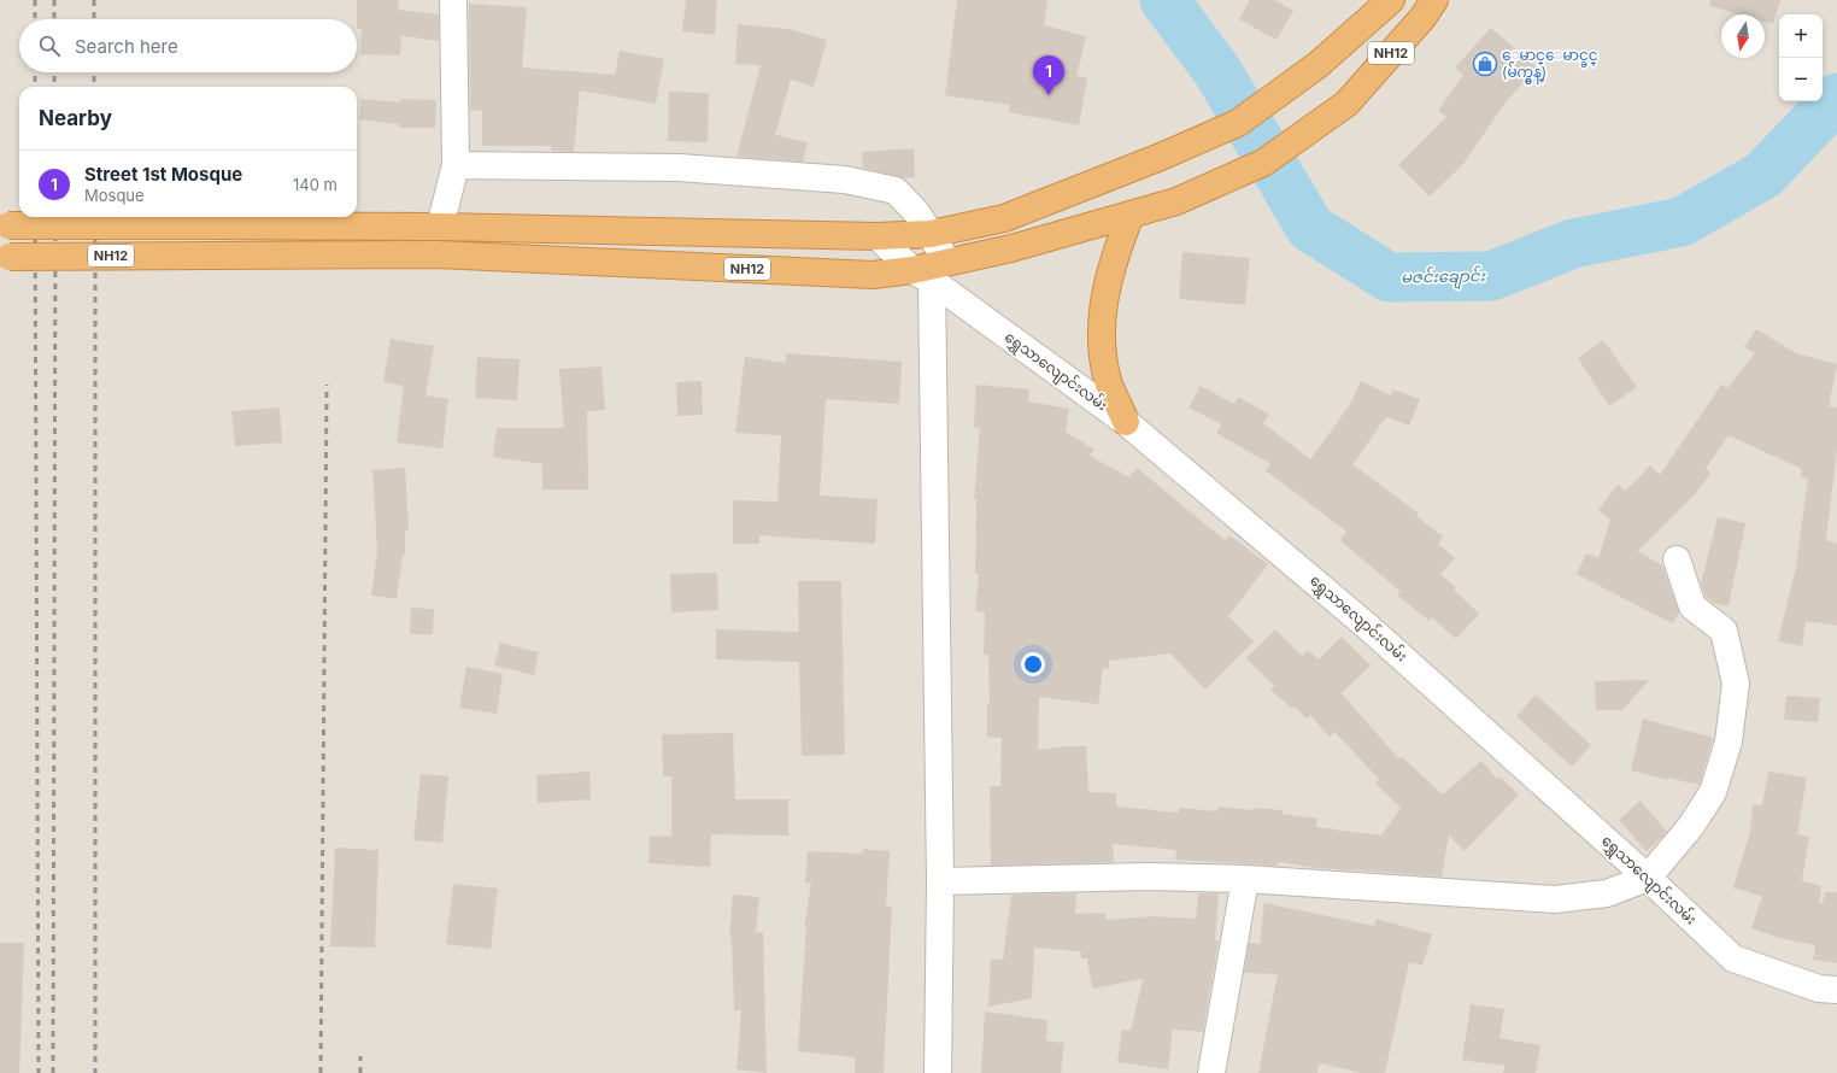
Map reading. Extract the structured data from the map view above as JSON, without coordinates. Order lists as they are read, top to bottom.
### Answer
{
  "streets": {
    "highway": ["NH12"],
    "street": ["ရွှေသာလျောင်းလမ်း"]
  },
  "crossings": [
    ["NH12", "ရွှေသာလျောင်းလမ်း"]
  ],
  "water": ["မဇင်းချောင်း"],
  "places": {
    "shop": ["ေမာင္ေမာင္ခင္ (မ်က္မွန္)"]
  },
  "north": "bottom",
  "page": {
    "map_buttons": ["+", "−"],
    "search": "Search here",
    "pins": "1",
    "heading": "Nearby",
    "list": [
      {
        "mark": "1",
        "name": "Street 1st Mosque",
        "note": "Mosque",
        "value": "140 m"
      }
    ]
  }
}
